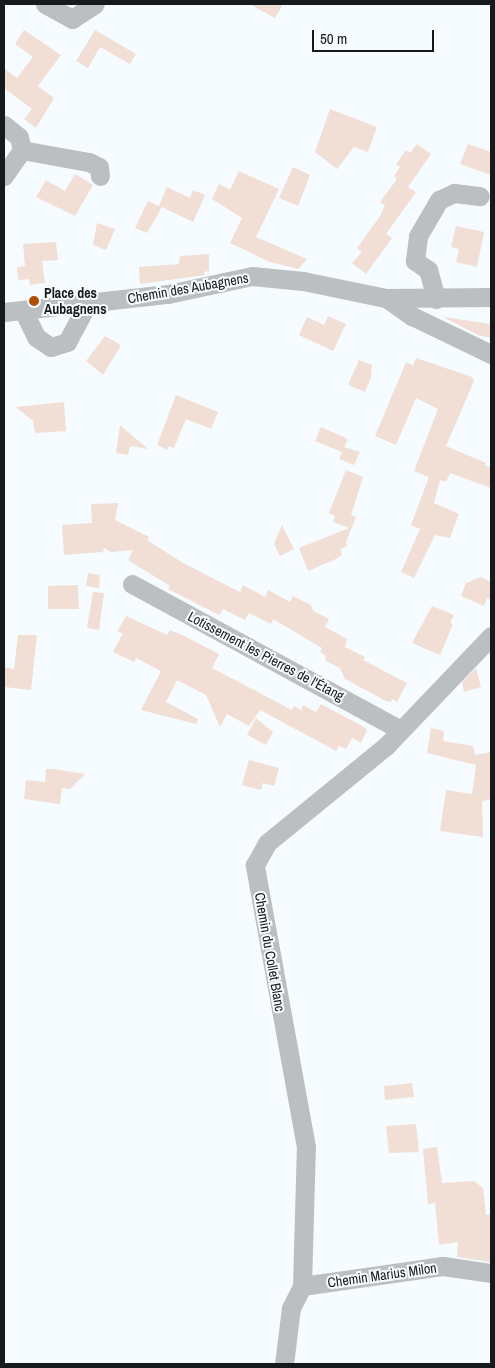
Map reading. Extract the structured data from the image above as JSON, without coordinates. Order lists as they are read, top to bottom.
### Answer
{
  "streets": {
    "street": [
      "Chemin des Aubagnens",
      "Lotissement les Pierres de l'Étang",
      "Chemin du Collet Blanc",
      "Chemin Marius Milon"
    ]
  },
  "crossings": [
    ["Lotissement les Pierres de l'Étang", "Chemin du Collet Blanc"],
    ["Chemin du Collet Blanc", "Chemin Marius Milon"]
  ],
  "places": ["Place des Aubagnens"],
  "scale_bar": "50 m"
}
